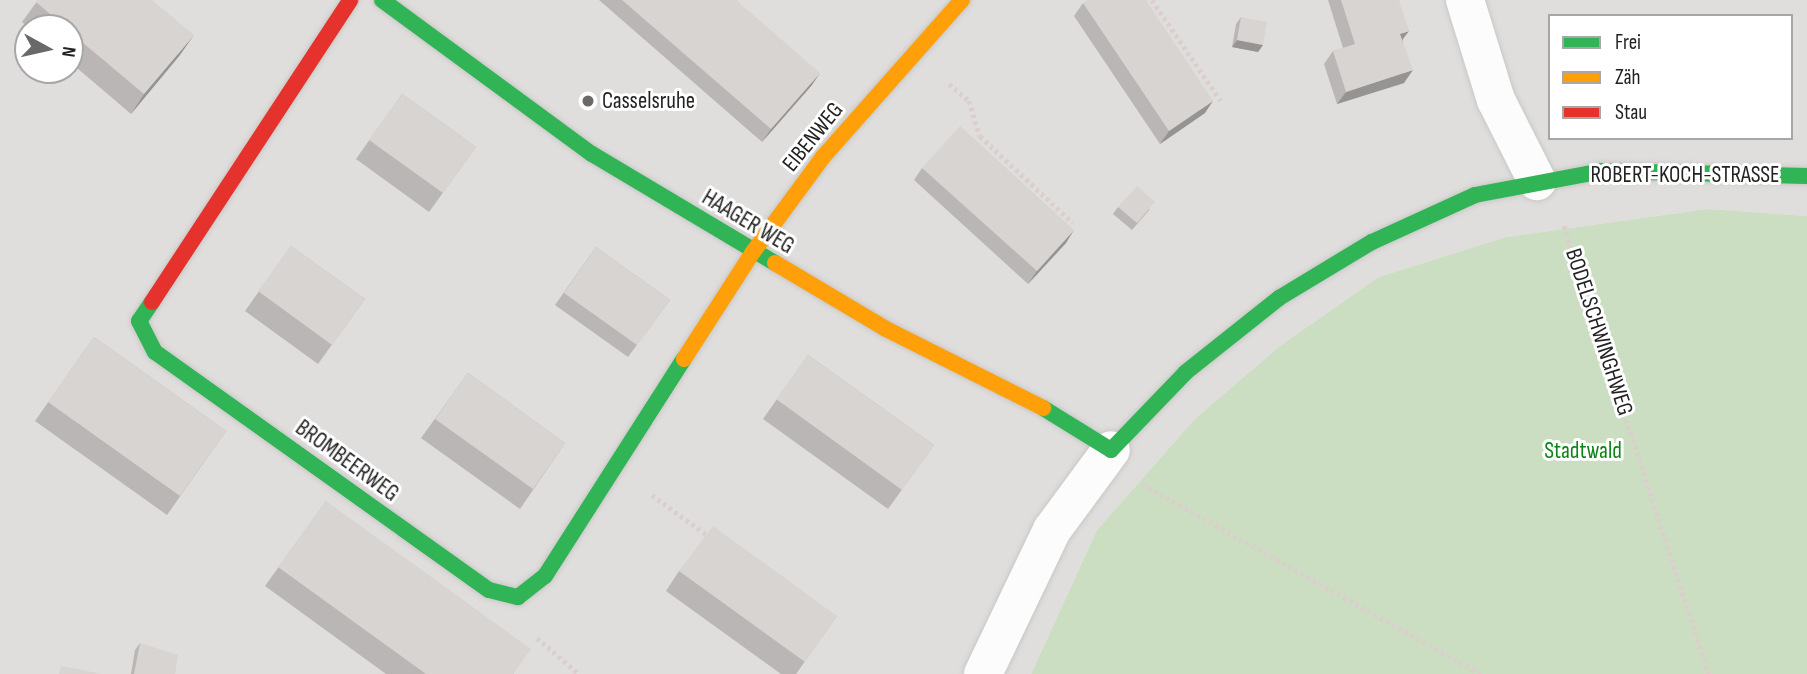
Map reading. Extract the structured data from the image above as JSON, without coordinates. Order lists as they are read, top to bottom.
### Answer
{
  "streets": {
    "street": [
      "EIBENWEG",
      "ROBERT-KOCH-STRASSE",
      "HAAGER WEG",
      "BROMBEERWEG"
    ],
    "path": ["BODELSCHWINGHWEG"]
  },
  "crossings": [
    ["EIBENWEG", "HAAGER WEG"],
    ["EIBENWEG", "BROMBEERWEG"],
    ["ROBERT-KOCH-STRASSE", "HAAGER WEG"],
    ["ROBERT-KOCH-STRASSE", "BODELSCHWINGHWEG"],
    ["HAAGER WEG", "BROMBEERWEG"]
  ],
  "parks": ["Stadtwald"],
  "places": ["Casselsruhe"],
  "legend": ["Frei", "Zäh", "Stau"],
  "north": "right"
}
